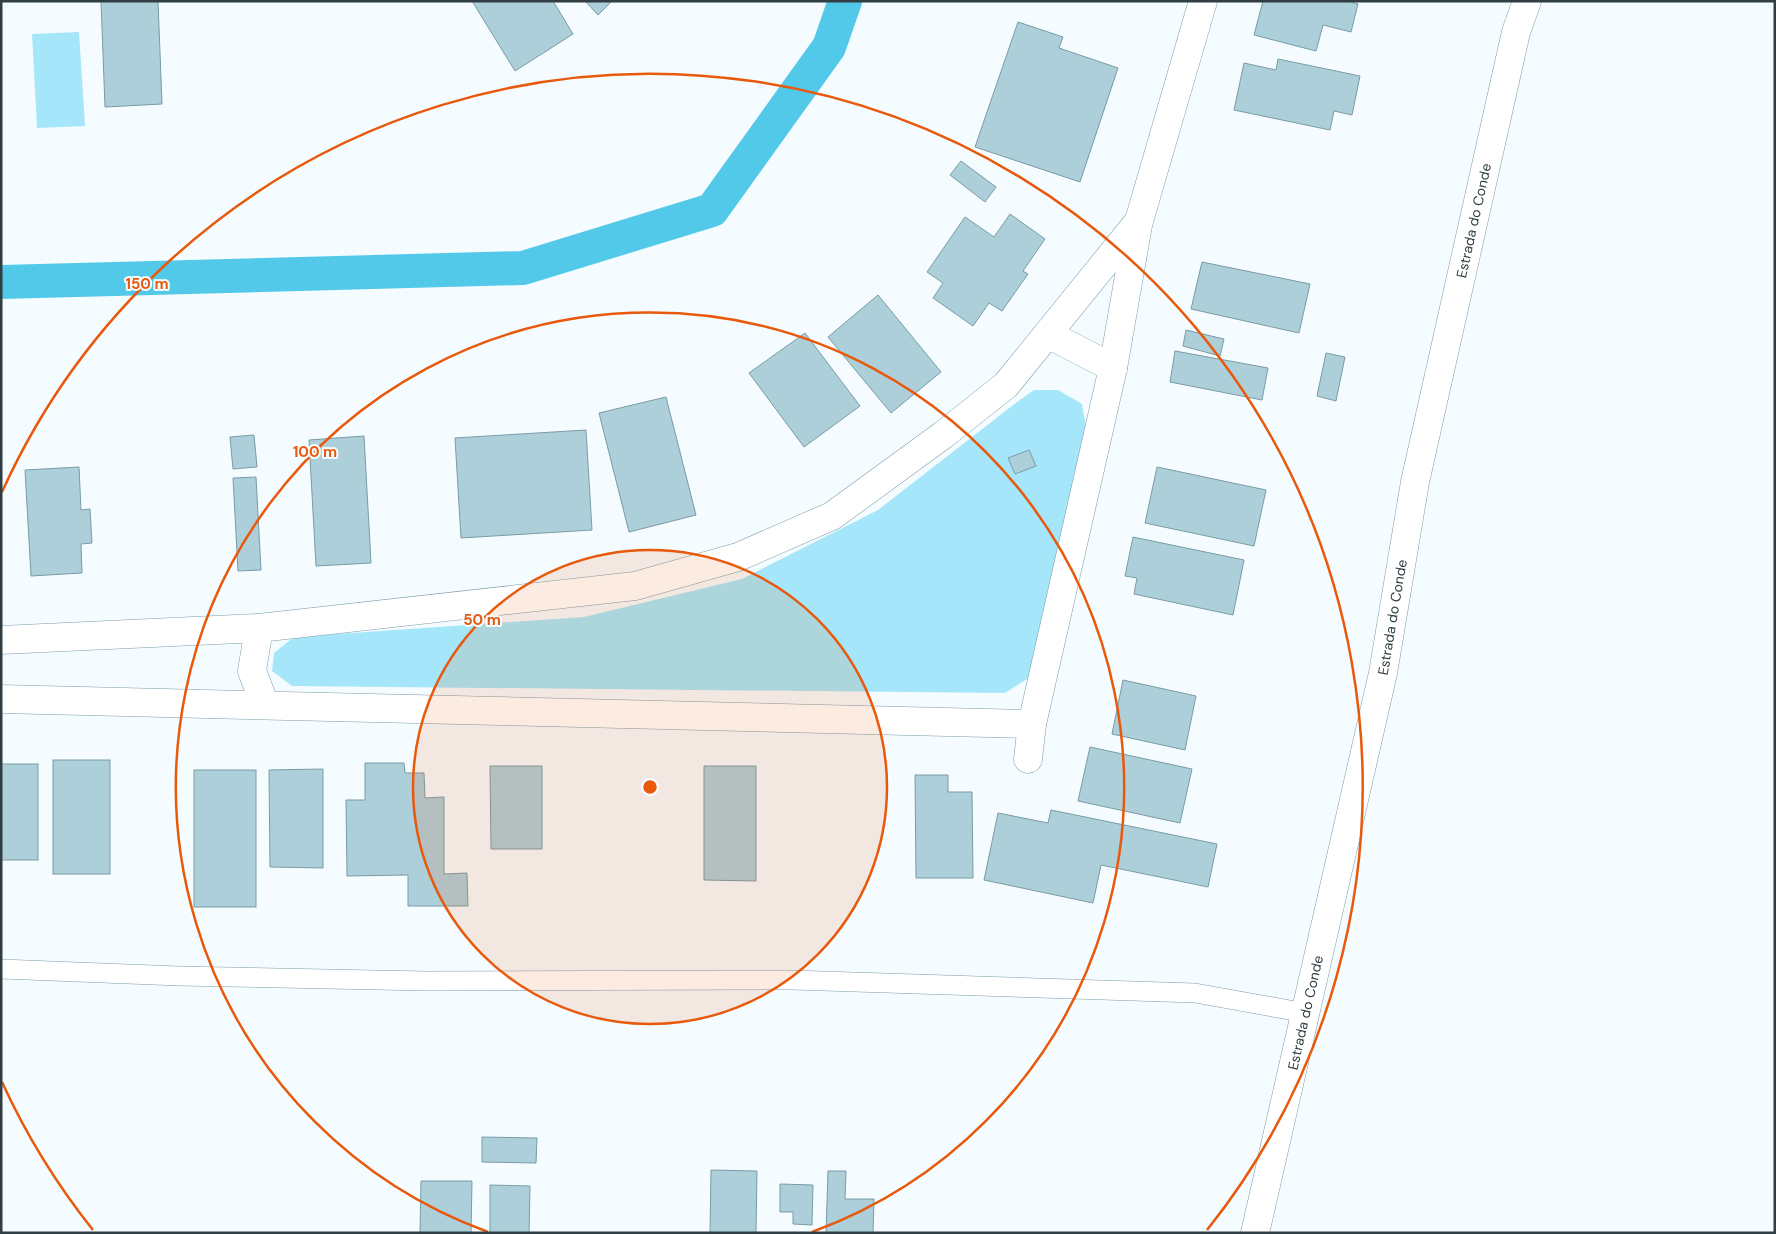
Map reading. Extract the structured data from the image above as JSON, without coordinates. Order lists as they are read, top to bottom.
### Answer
{
  "streets": {
    "street": ["Estrada do Conde"]
  },
  "rings": ["150 m", "100 m", "50 m"]
}
